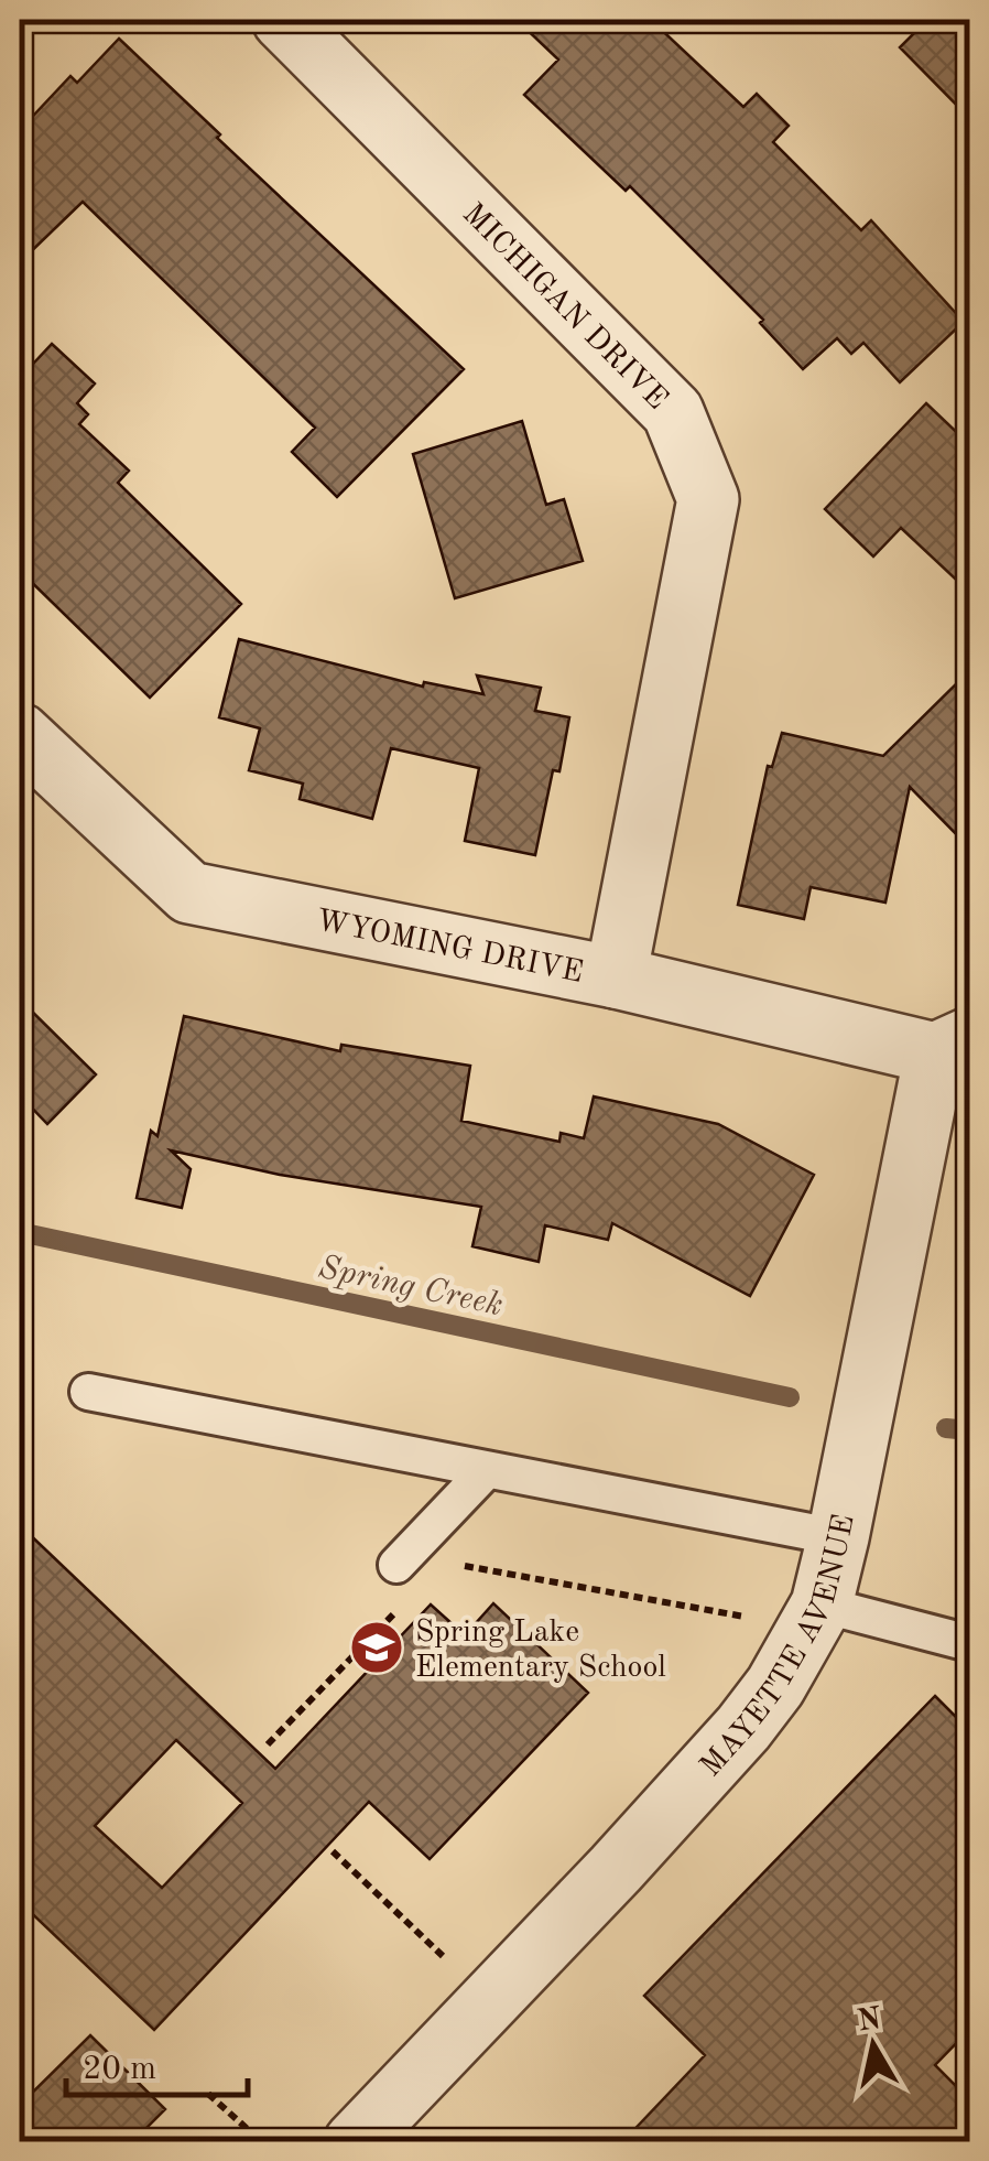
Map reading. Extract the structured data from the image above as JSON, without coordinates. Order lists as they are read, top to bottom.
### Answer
{
  "streets": {
    "street": ["MICHIGAN DRIVE", "WYOMING DRIVE", "MAYETTE AVENUE"]
  },
  "crossings": [
    ["MICHIGAN DRIVE", "WYOMING DRIVE"],
    ["WYOMING DRIVE", "MAYETTE AVENUE"]
  ],
  "water": ["Spring Creek"],
  "places": {
    "school or university": ["Spring Lake Elementary School"]
  },
  "scale_bar": "20 m",
  "north": "top"
}
